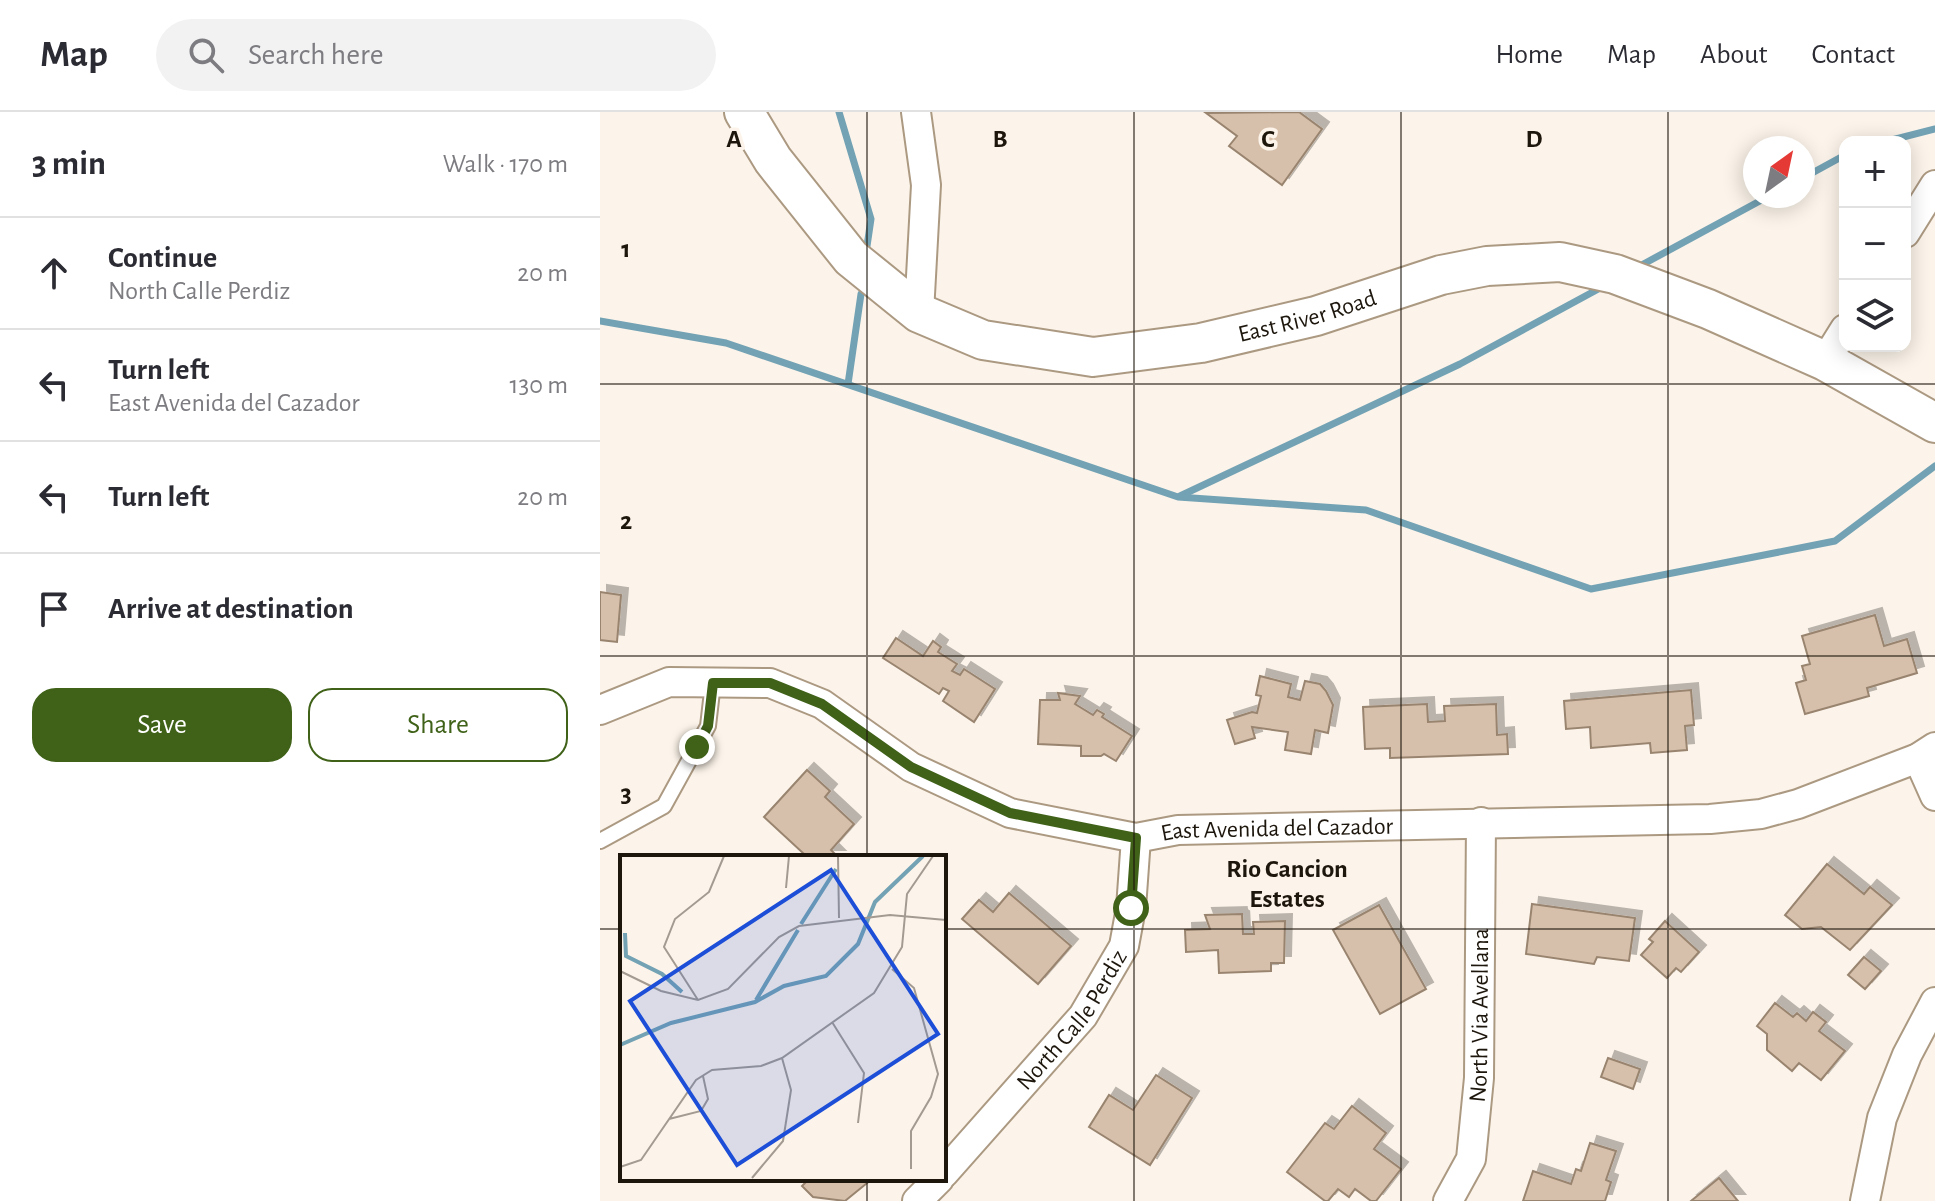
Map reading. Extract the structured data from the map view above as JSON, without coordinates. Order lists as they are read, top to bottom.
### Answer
{
  "streets": {
    "street": [
      "East River Road",
      "East Avenida del Cazador",
      "North Via Avellana",
      "North Calle Perdiz"
    ]
  },
  "crossings": [
    ["East Avenida del Cazador", "North Via Avellana"],
    ["East Avenida del Cazador", "North Calle Perdiz"]
  ],
  "districts": ["Rio Cancion Estates"],
  "north": "top right",
  "page": {
    "header": "Map",
    "search": "Search here",
    "nav": [
      "Home",
      "Map",
      "About",
      "Contact"
    ],
    "heading": ["3 min", "Walk · 170 m"],
    "map_buttons": ["+", "−"],
    "list": [
      ["Continue", "North Calle Perdiz", "20 m"],
      ["Turn left", "East Avenida del Cazador", "130 m"],
      ["Turn left", "20 m"],
      "Arrive at destination"
    ],
    "buttons": ["Save", "Share"]
  },
  "grid": {
    "columns": [
      "A",
      "B",
      "C",
      "D"
    ],
    "rows": ["1", "2", "3"]
  }
}
